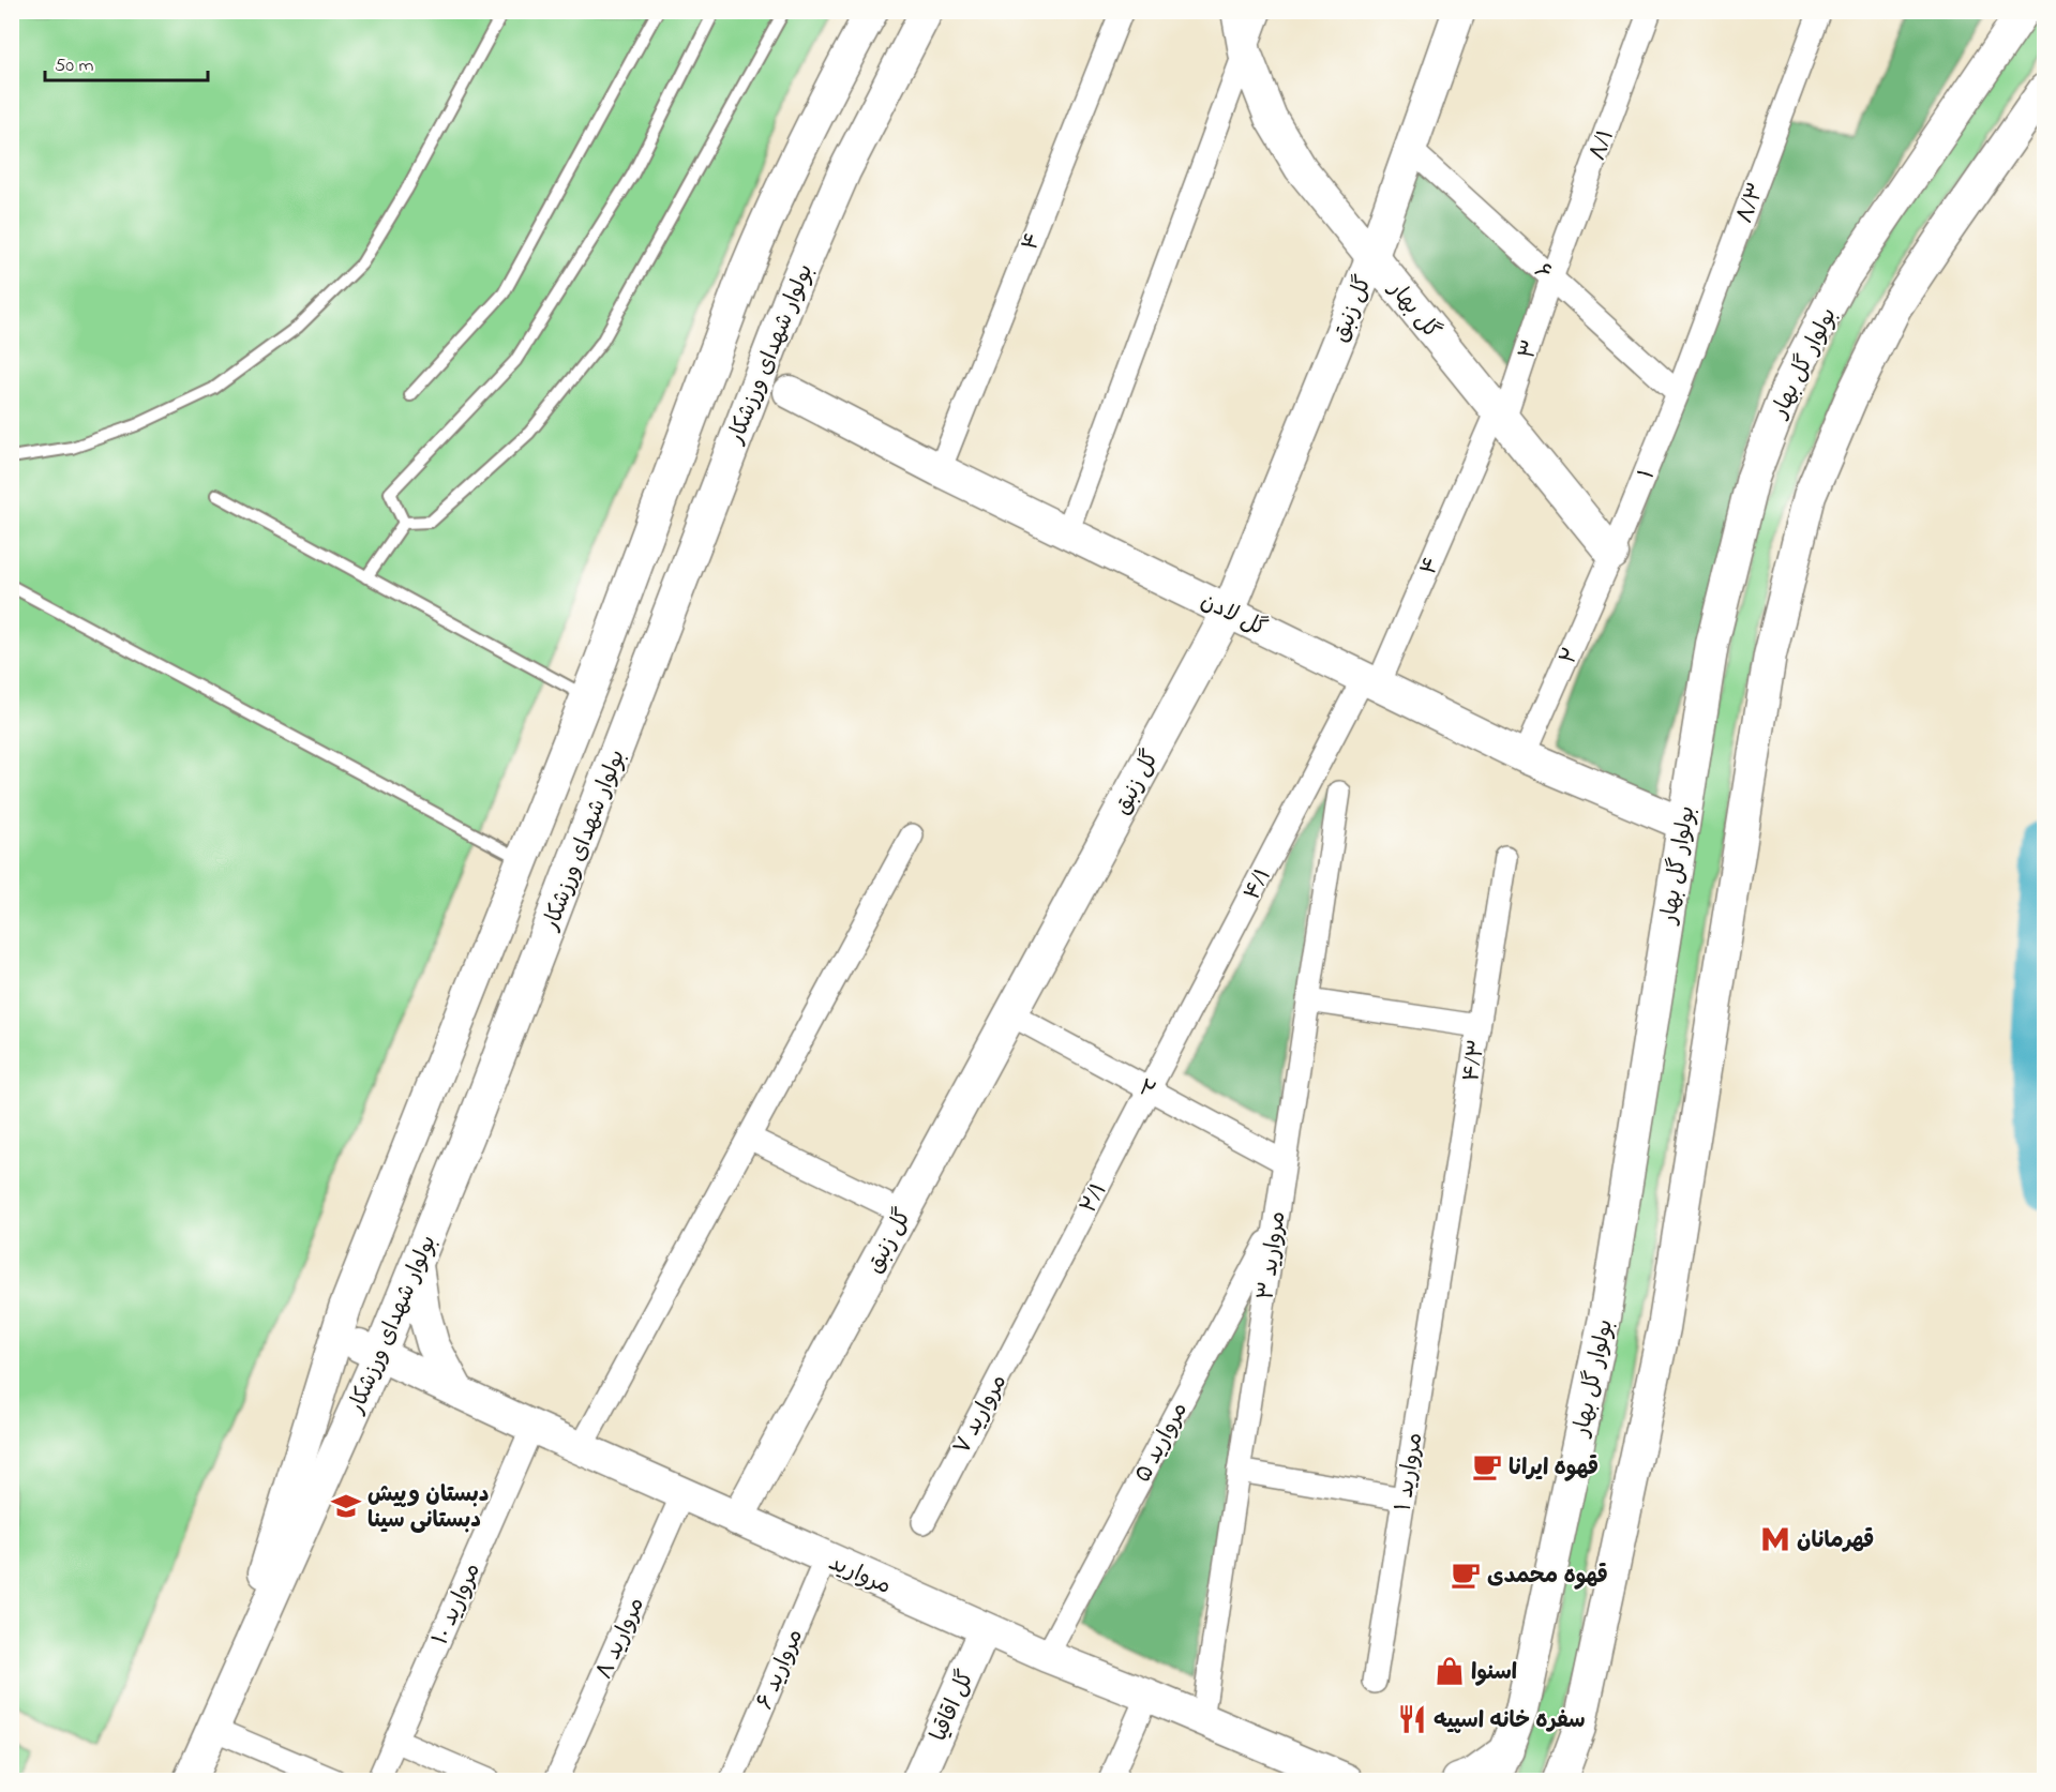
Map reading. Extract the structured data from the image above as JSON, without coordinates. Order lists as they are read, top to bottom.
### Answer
{
  "streets": {
    "main road": [
      "گل زنبق",
      "گل بهار",
      "بولوار شهدای ورزشکار",
      "بولوار گل بهار",
      "گل لادن",
      "مروارید",
      "گل اقاقیا"
    ],
    "street": [
      "۸/۱",
      "۸/۳",
      "۴",
      "۶",
      "۳",
      "۱",
      "۲",
      "۴/۱",
      "۴/۳",
      "۲/۱",
      "مروارید ۳",
      "مروارید ۷",
      "مروارید ۵",
      "مروارید ۱",
      "مروارید ۱۰",
      "مروارید ۸",
      "مروارید ۶"
    ]
  },
  "crossings": [
    ["۸/۱", "۶"],
    ["۸/۱", "۳"],
    ["۸/۳", "۶"],
    ["۸/۳", "۱"],
    ["۴", "گل بهار"],
    ["۴", "۳"],
    ["۴", "گل لادن"],
    ["۴", "۴/۱"],
    ["۶", "گل زنبق"],
    ["۶", "۳"],
    ["۶", "۱"],
    ["گل زنبق", "گل بهار"],
    ["گل زنبق", "گل لادن"],
    ["گل زنبق", "۲"],
    ["گل زنبق", "مروارید"],
    ["گل بهار", "۳"],
    ["گل بهار", "۱"],
    ["گل بهار", "۲"],
    ["بولوار شهدای ورزشکار", "مروارید"],
    ["بولوار گل بهار", "گل لادن"],
    ["۱", "۲"],
    ["گل لادن", "۲"],
    ["گل لادن", "۴/۱"],
    ["۲", "۴/۱"],
    ["۲", "۲/۱"],
    ["۲", "مروارید ۳"],
    ["۴/۱", "۲/۱"],
    ["۴/۳", "مروارید ۱"],
    ["۲/۱", "مروارید ۷"],
    ["مروارید ۳", "مروارید ۵"],
    ["مروارید ۳", "مروارید"],
    ["مروارید ۵", "مروارید"],
    ["مروارید", "مروارید ۱۰"],
    ["مروارید", "مروارید ۸"],
    ["مروارید", "مروارید ۶"],
    ["مروارید", "گل اقاقیا"]
  ],
  "places": {
    "cafe": ["قهوه ایرانا", "قهوه محمدی"],
    "school or university": ["دبستان وپیش دبستانی سینا"],
    "metro station": ["قهرمانان"],
    "shop": ["اسنوا"],
    "restaurant": ["سفره خانه اسپیه"]
  },
  "scale_bar": "50 m"
}
